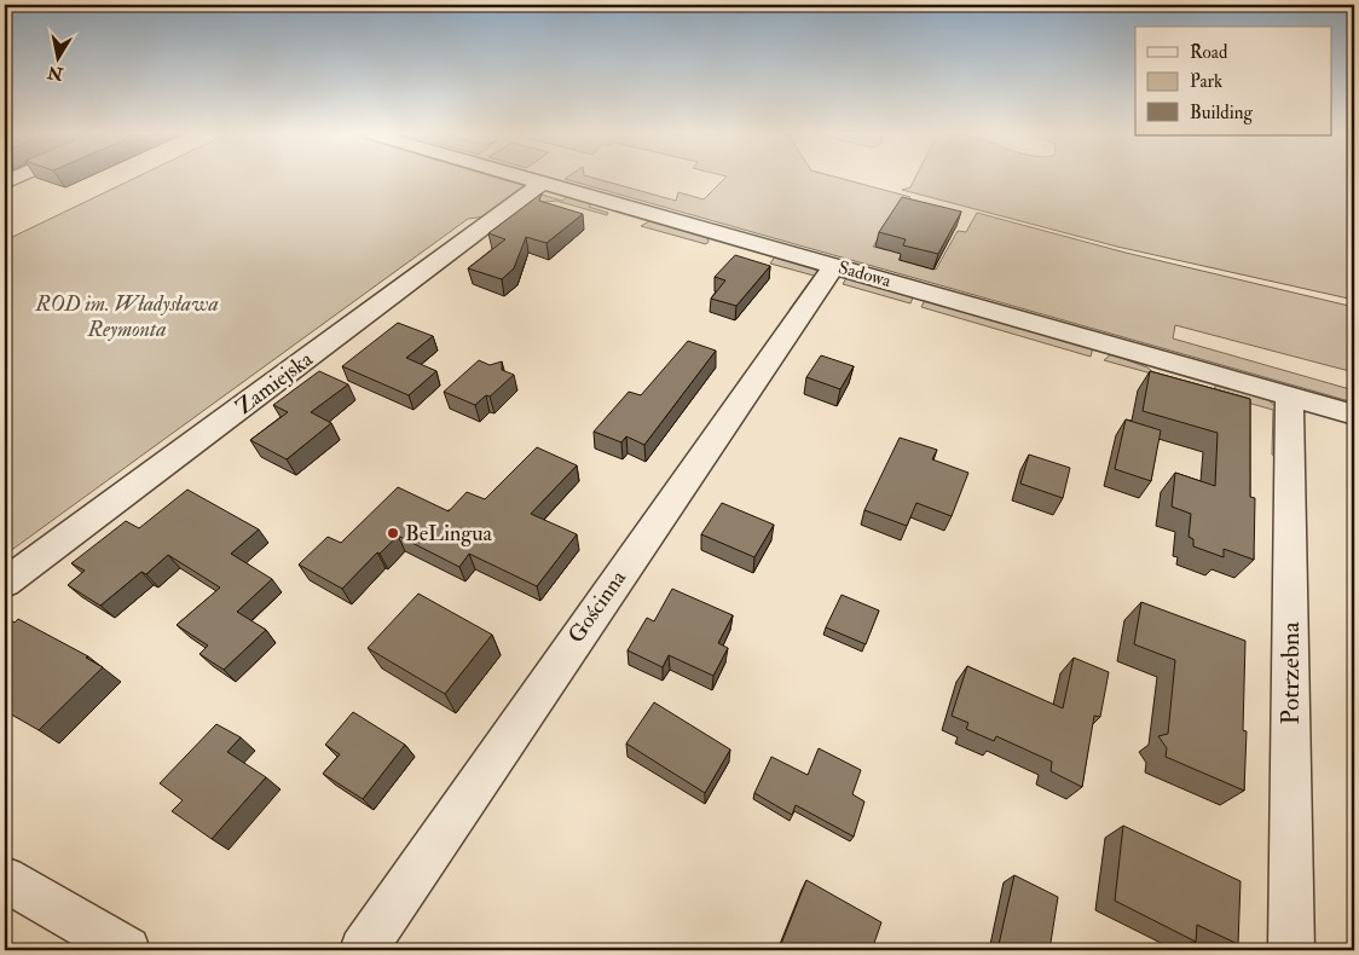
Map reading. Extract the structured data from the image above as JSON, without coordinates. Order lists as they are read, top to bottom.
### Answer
{
  "streets": {
    "street": [
      "Sadowa",
      "Zamiejska",
      "Gościnna",
      "Potrzebna"
    ]
  },
  "crossings": [
    ["Sadowa", "Zamiejska"],
    ["Sadowa", "Gościnna"],
    ["Sadowa", "Potrzebna"]
  ],
  "parks": ["ROD im. Władysława Reymonta"],
  "places": ["BeLingua"],
  "legend": ["Road", "Park", "Building"],
  "north": "bottom"
}
